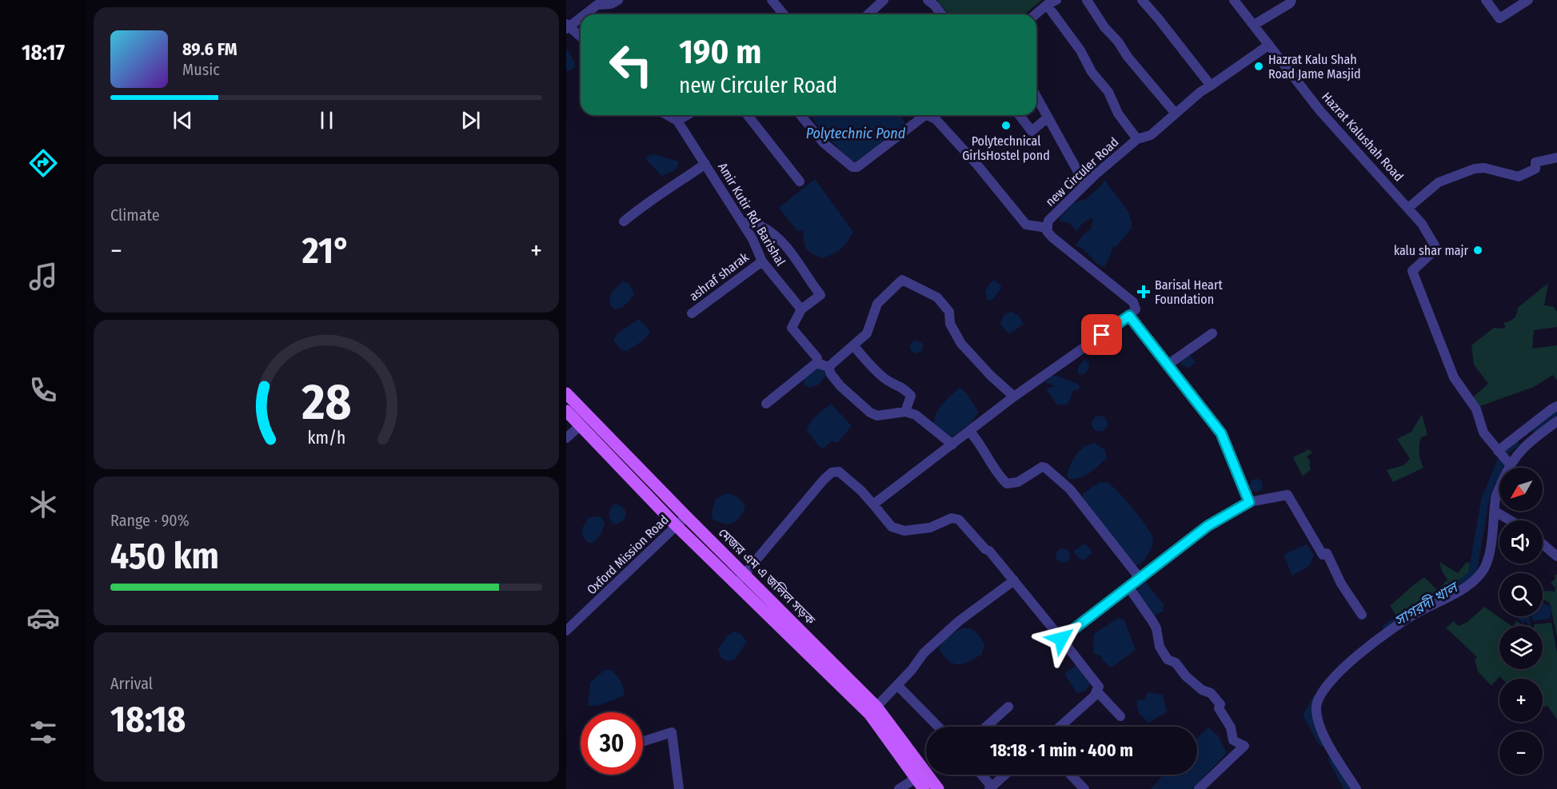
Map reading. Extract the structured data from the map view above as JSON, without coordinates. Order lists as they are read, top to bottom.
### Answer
{
  "streets": {
    "main road": ["মেজর এম এ জলিল সড়ক"],
    "street": [
      "Hazrat Kalushah Road",
      "new Circuler Road",
      "Amir Kutir Rd, Barishal",
      "ashraf sharak",
      "Oxford Mission Road"
    ]
  },
  "crossings": [
    ["Hazrat Kalushah Road", "new Circuler Road"],
    ["Amir Kutir Rd, Barishal", "ashraf sharak"],
    ["Oxford Mission Road", "মেজর এম এ জলিল সড়ক"]
  ],
  "water": ["Polytechnic Pond", "সাগরদী খাল"],
  "places": {
    "other": ["Hazrat Kalu Shah Road Jame Masjid", "Polytechnical GirlsHostel pond", "kalu shar majr"],
    "health": ["Barisal Heart Foundation"]
  },
  "north": "bottom left",
  "page": {
    "tabs": "18:17",
    "turn": ["190 m", "new Circuler Road"],
    "song": ["89.6 FM", "Music"],
    "tile": [
      "Climate",
      ["Range · 90%", "450 km"],
      ["Arrival", "18:18"]
    ],
    "heat": ["−", "21°", "+"],
    "map_buttons": ["+", "−"],
    "limit": "30",
    "trip": "18:18 · 1 min · 400 m",
    "gauge": ["28", "km/h"]
  }
}
